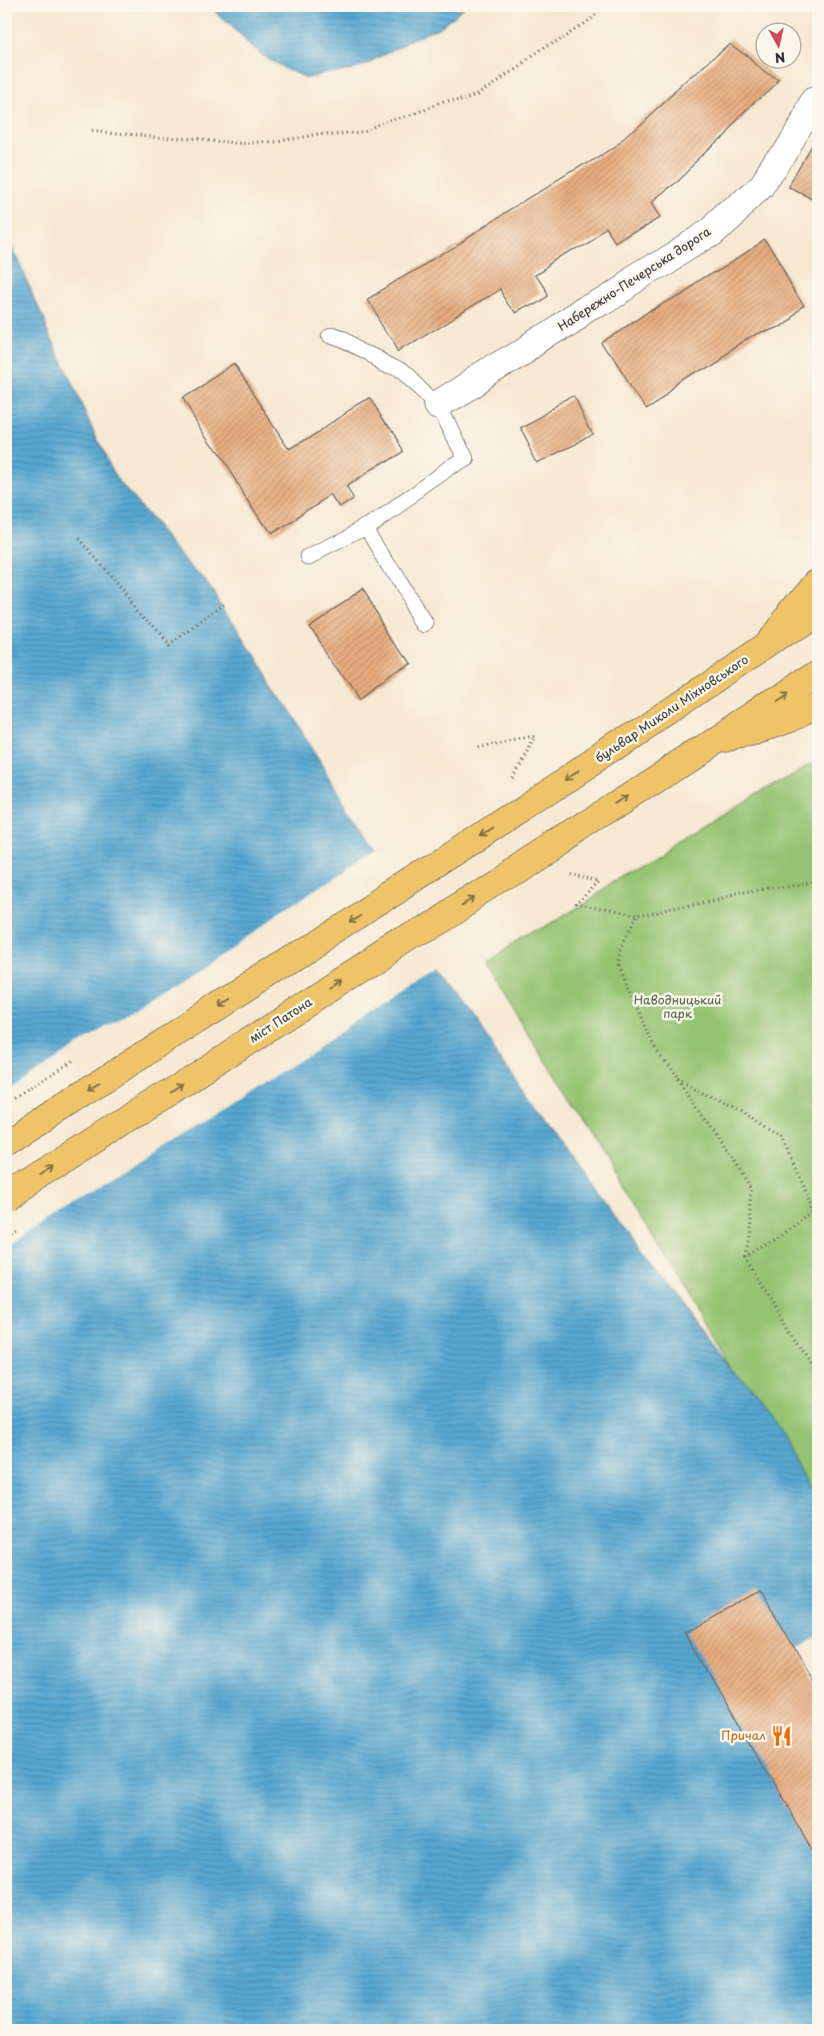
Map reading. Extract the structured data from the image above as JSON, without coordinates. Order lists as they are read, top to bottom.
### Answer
{
  "streets": {
    "main road": ["бульвар Миколи Міхновського", "міст Патона"],
    "street": ["Набережно-Печерська дорога"]
  },
  "one_way": ["бульвар Миколи Міхновського", "міст Патона"],
  "parks": ["Наводницький парк"],
  "places": {
    "restaurant": ["Причал"]
  },
  "north": "bottom"
}
